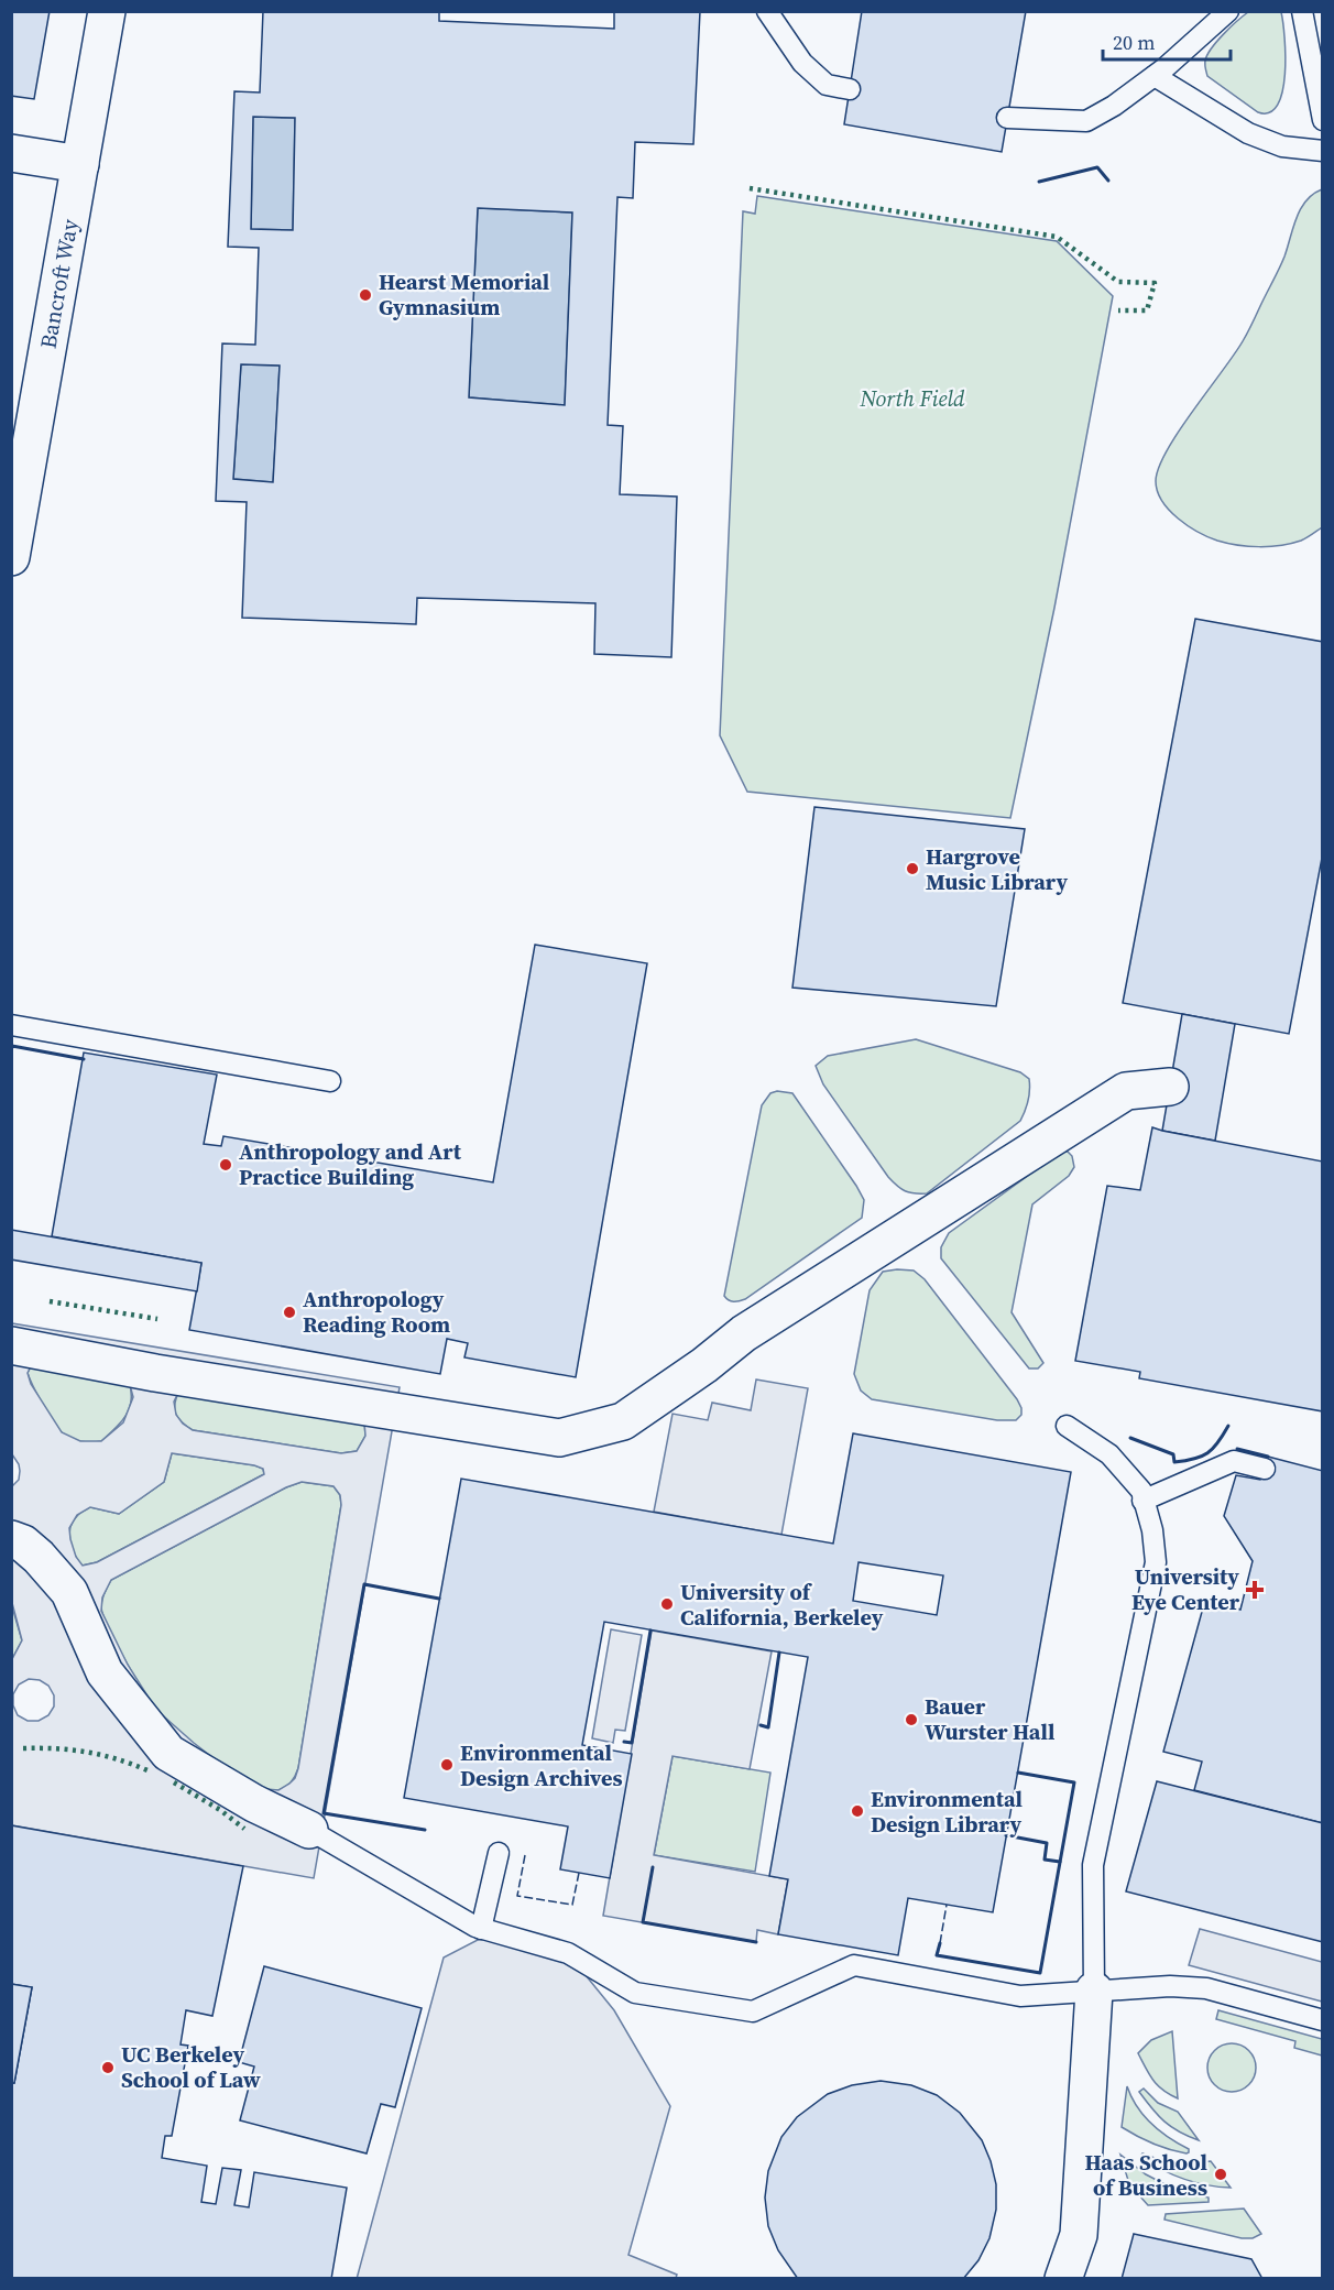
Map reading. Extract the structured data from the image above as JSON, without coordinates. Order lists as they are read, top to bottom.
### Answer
{
  "streets": {
    "street": ["Bancroft Way"]
  },
  "parks": ["North Field"],
  "places": {
    "other": [
      "Hearst Memorial Gymnasium",
      "Hargrove Music Library",
      "Anthropology and Art Practice Building",
      "Anthropology Reading Room",
      "University of California, Berkeley",
      "Bauer Wurster Hall",
      "Environmental Design Archives",
      "Environmental Design Library",
      "UC Berkeley School of Law",
      "Haas School of Business"
    ],
    "health": ["University Eye Center"]
  },
  "scale_bar": "20 m"
}
